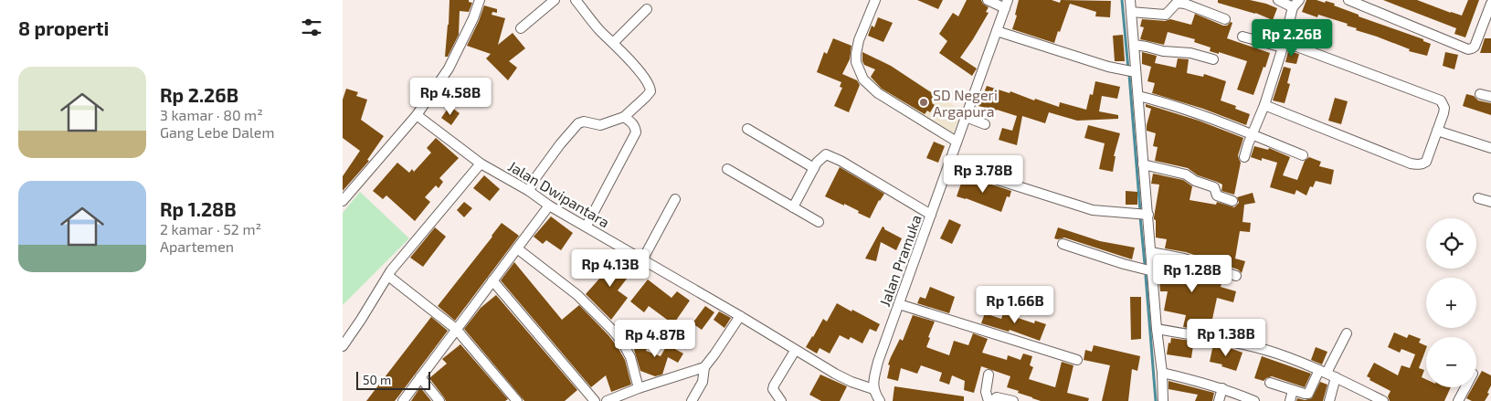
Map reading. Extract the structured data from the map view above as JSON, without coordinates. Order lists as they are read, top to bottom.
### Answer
{
  "streets": {
    "street": ["Jalan Dwipantara", "Jalan Pramuka"]
  },
  "crossings": [
    ["Jalan Dwipantara", "Jalan Pramuka"]
  ],
  "places": ["SD Negeri Argapura"],
  "scale_bar": "50 m",
  "page": {
    "heading": "8 properti",
    "price": [
      "Rp 2.26B",
      "Rp 4.58B",
      "Rp 3.78B",
      "Rp 4.13B",
      "Rp 1.28B",
      "Rp 1.66B",
      "Rp 1.38B",
      "Rp 4.87B"
    ],
    "list": [
      {
        "name": "Rp 2.26B",
        "note": "3 kamar · 80 m² · Gang Lebe Dalem"
      },
      {
        "name": "Rp 1.28B",
        "note": "2 kamar · 52 m² · Apartemen"
      }
    ],
    "map_buttons": ["+", "−"],
    "scale": "50 m"
  }
}
